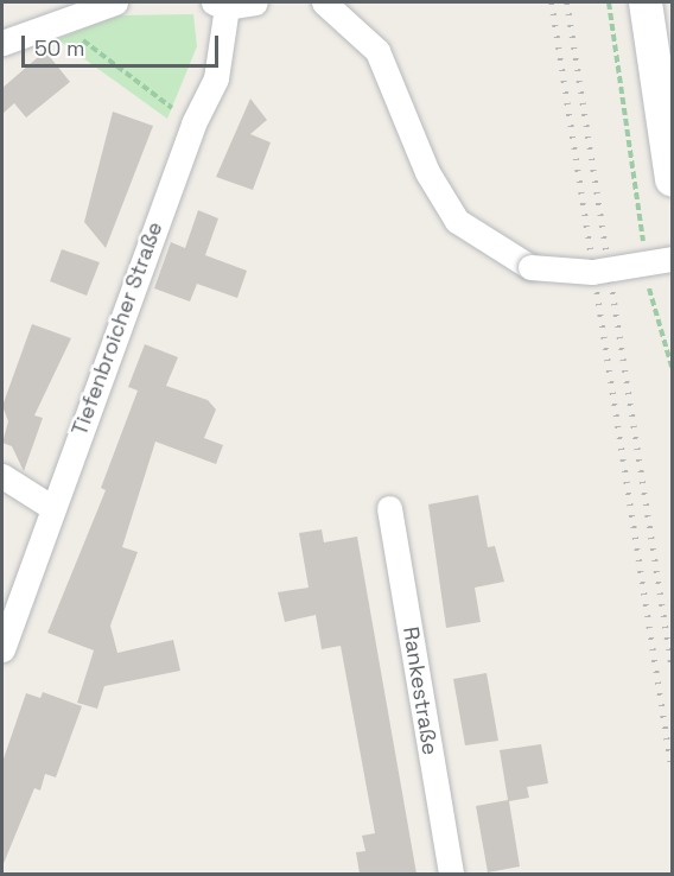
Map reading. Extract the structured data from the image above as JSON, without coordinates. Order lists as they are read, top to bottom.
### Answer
{
  "streets": {
    "street": ["Tiefenbroicher Straße", "Rankestraße"]
  },
  "scale_bar": "50 m"
}
